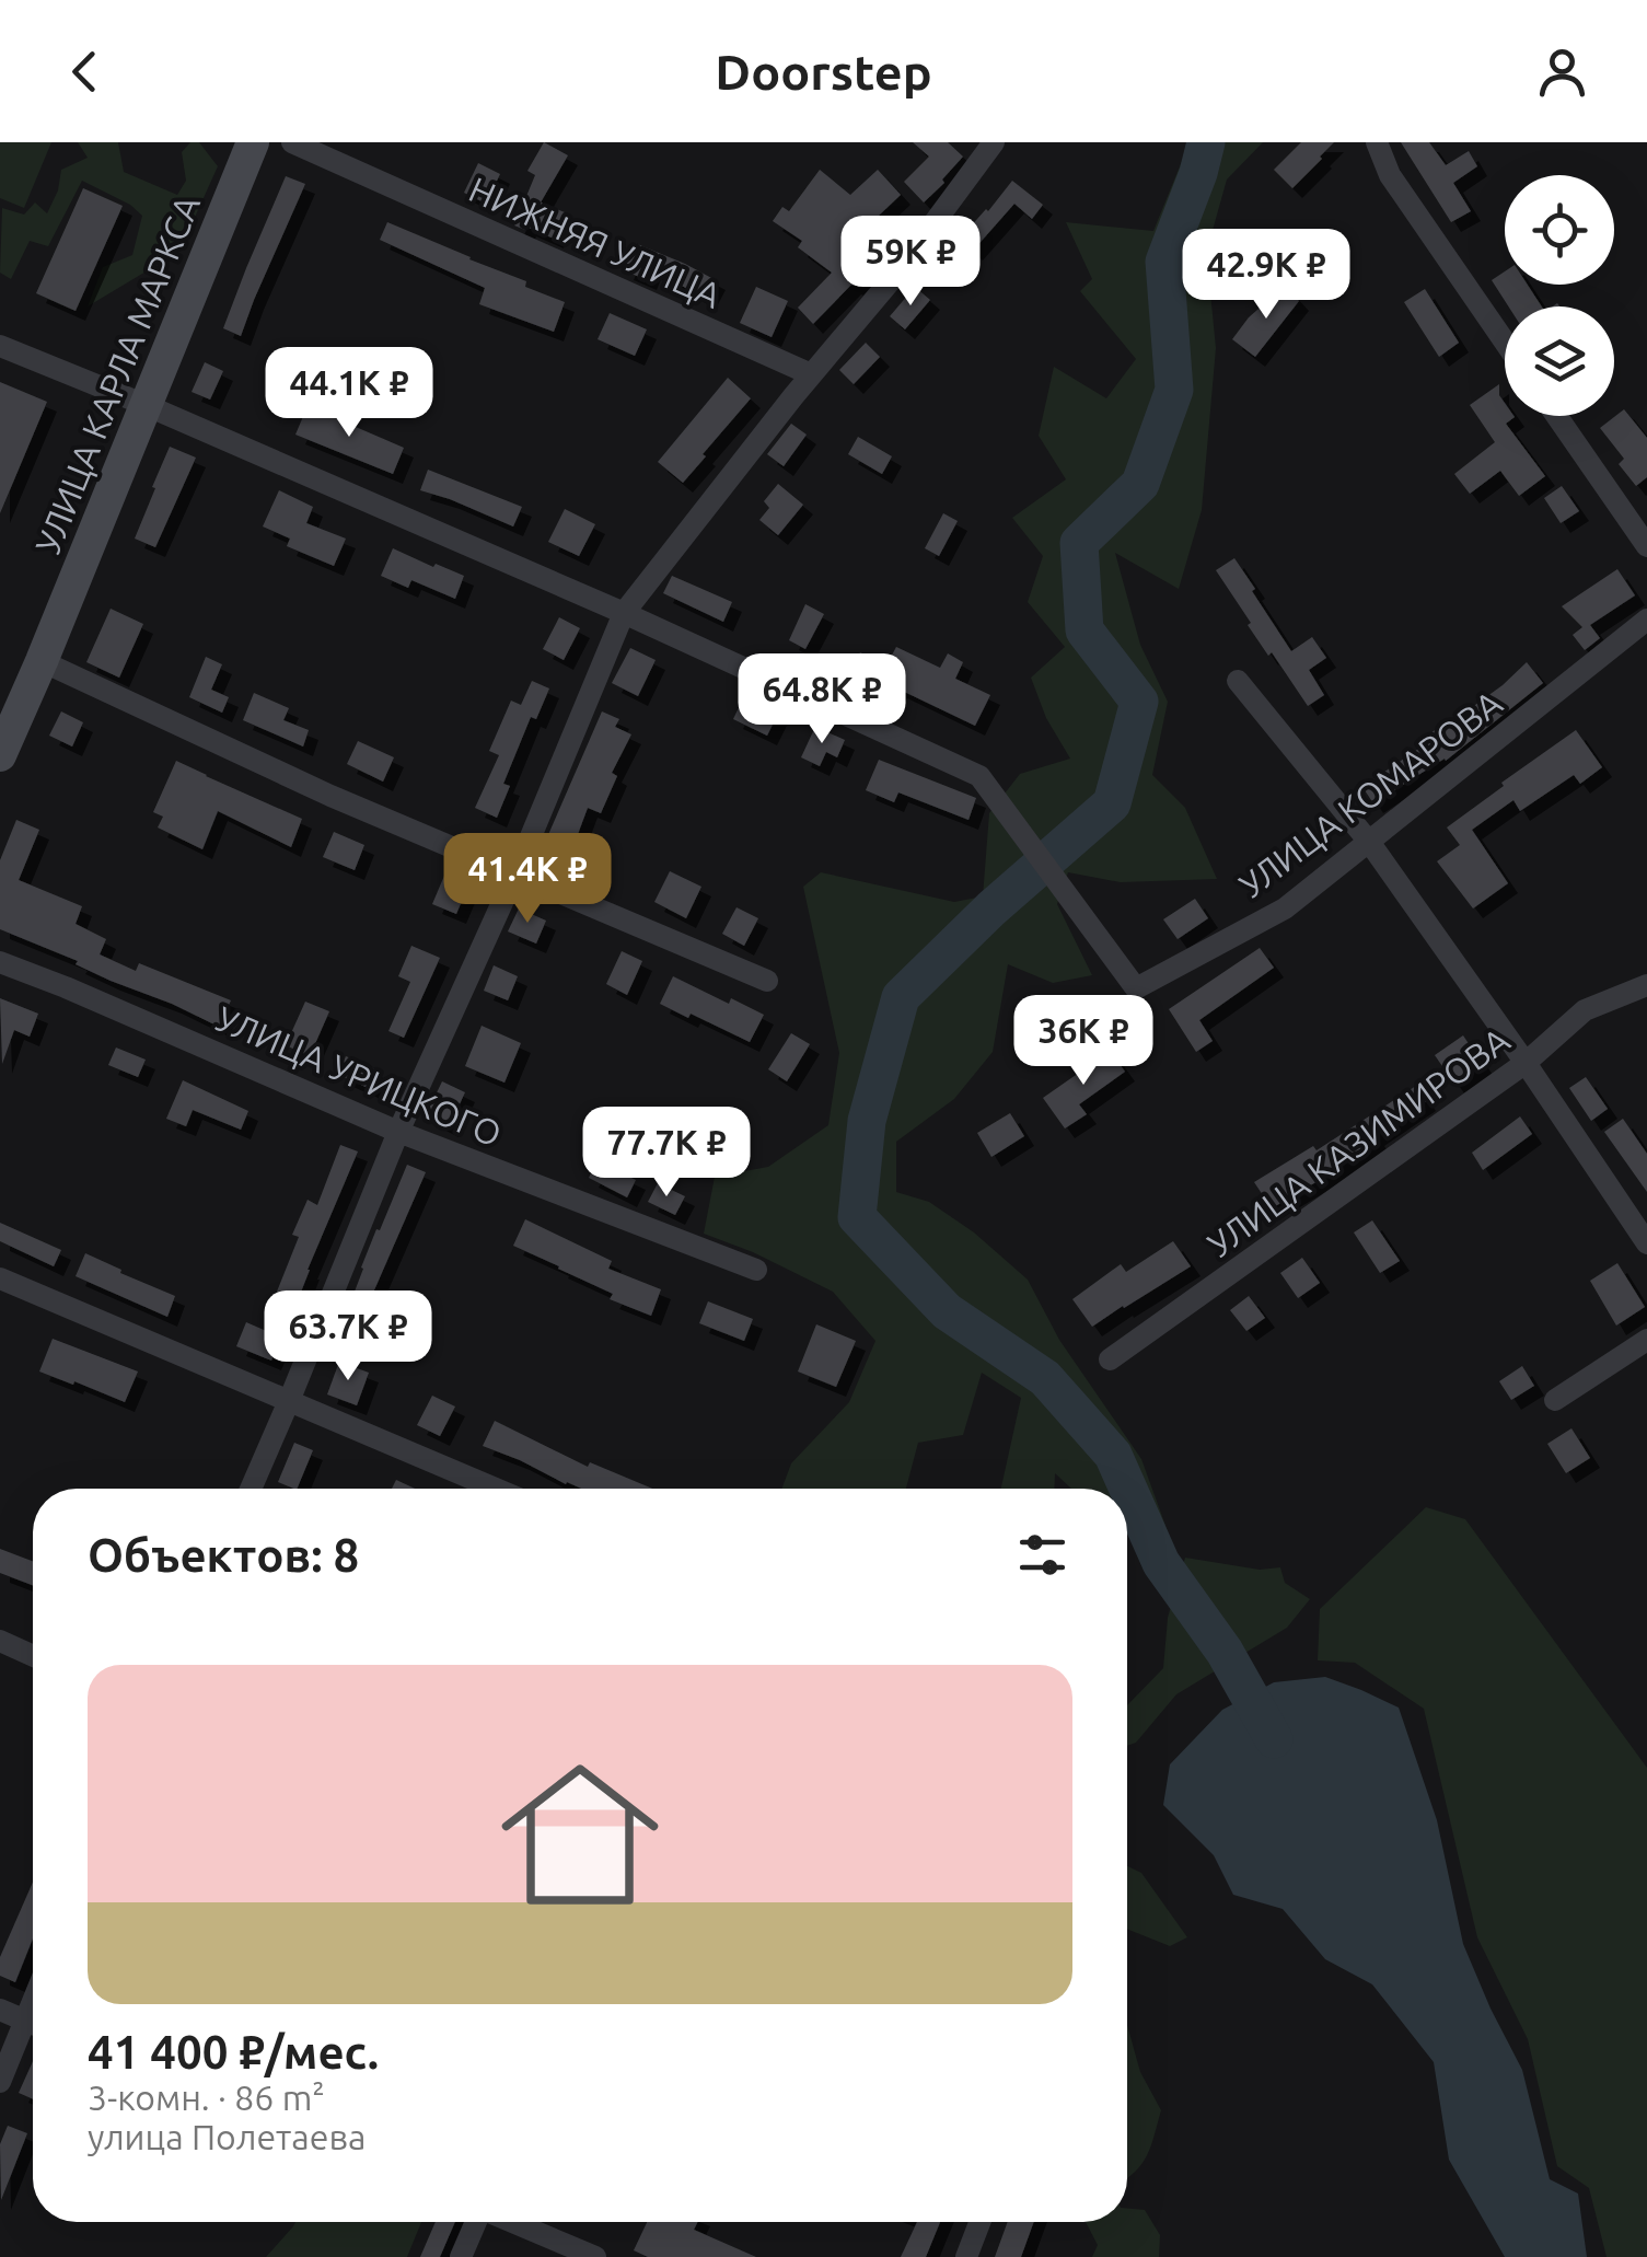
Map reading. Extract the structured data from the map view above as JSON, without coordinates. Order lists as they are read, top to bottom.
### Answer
{
  "streets": {
    "main road": ["УЛИЦА КАРЛА МАРКСА"],
    "street": [
      "НИЖНЯЯ УЛИЦА",
      "УЛИЦА КОМАРОВА",
      "УЛИЦА УРИЦКОГО",
      "УЛИЦА КАЗИМИРОВА"
    ]
  },
  "crossings": [
    ["УЛИЦА КАРЛА МАРКСА", "УЛИЦА КОМАРОВА"]
  ],
  "page": {
    "header": "Doorstep",
    "price": [
      "59K ₽",
      "42.9K ₽",
      "44.1K ₽",
      "64.8K ₽",
      "41.4K ₽",
      "36K ₽",
      "77.7K ₽",
      "63.7K ₽"
    ],
    "heading": "Объектов: 8",
    "list": [
      {
        "name": "41 400 ₽/мес.",
        "note": "3-комн. · 86 m² · улица Полетаева"
      }
    ]
  }
}
